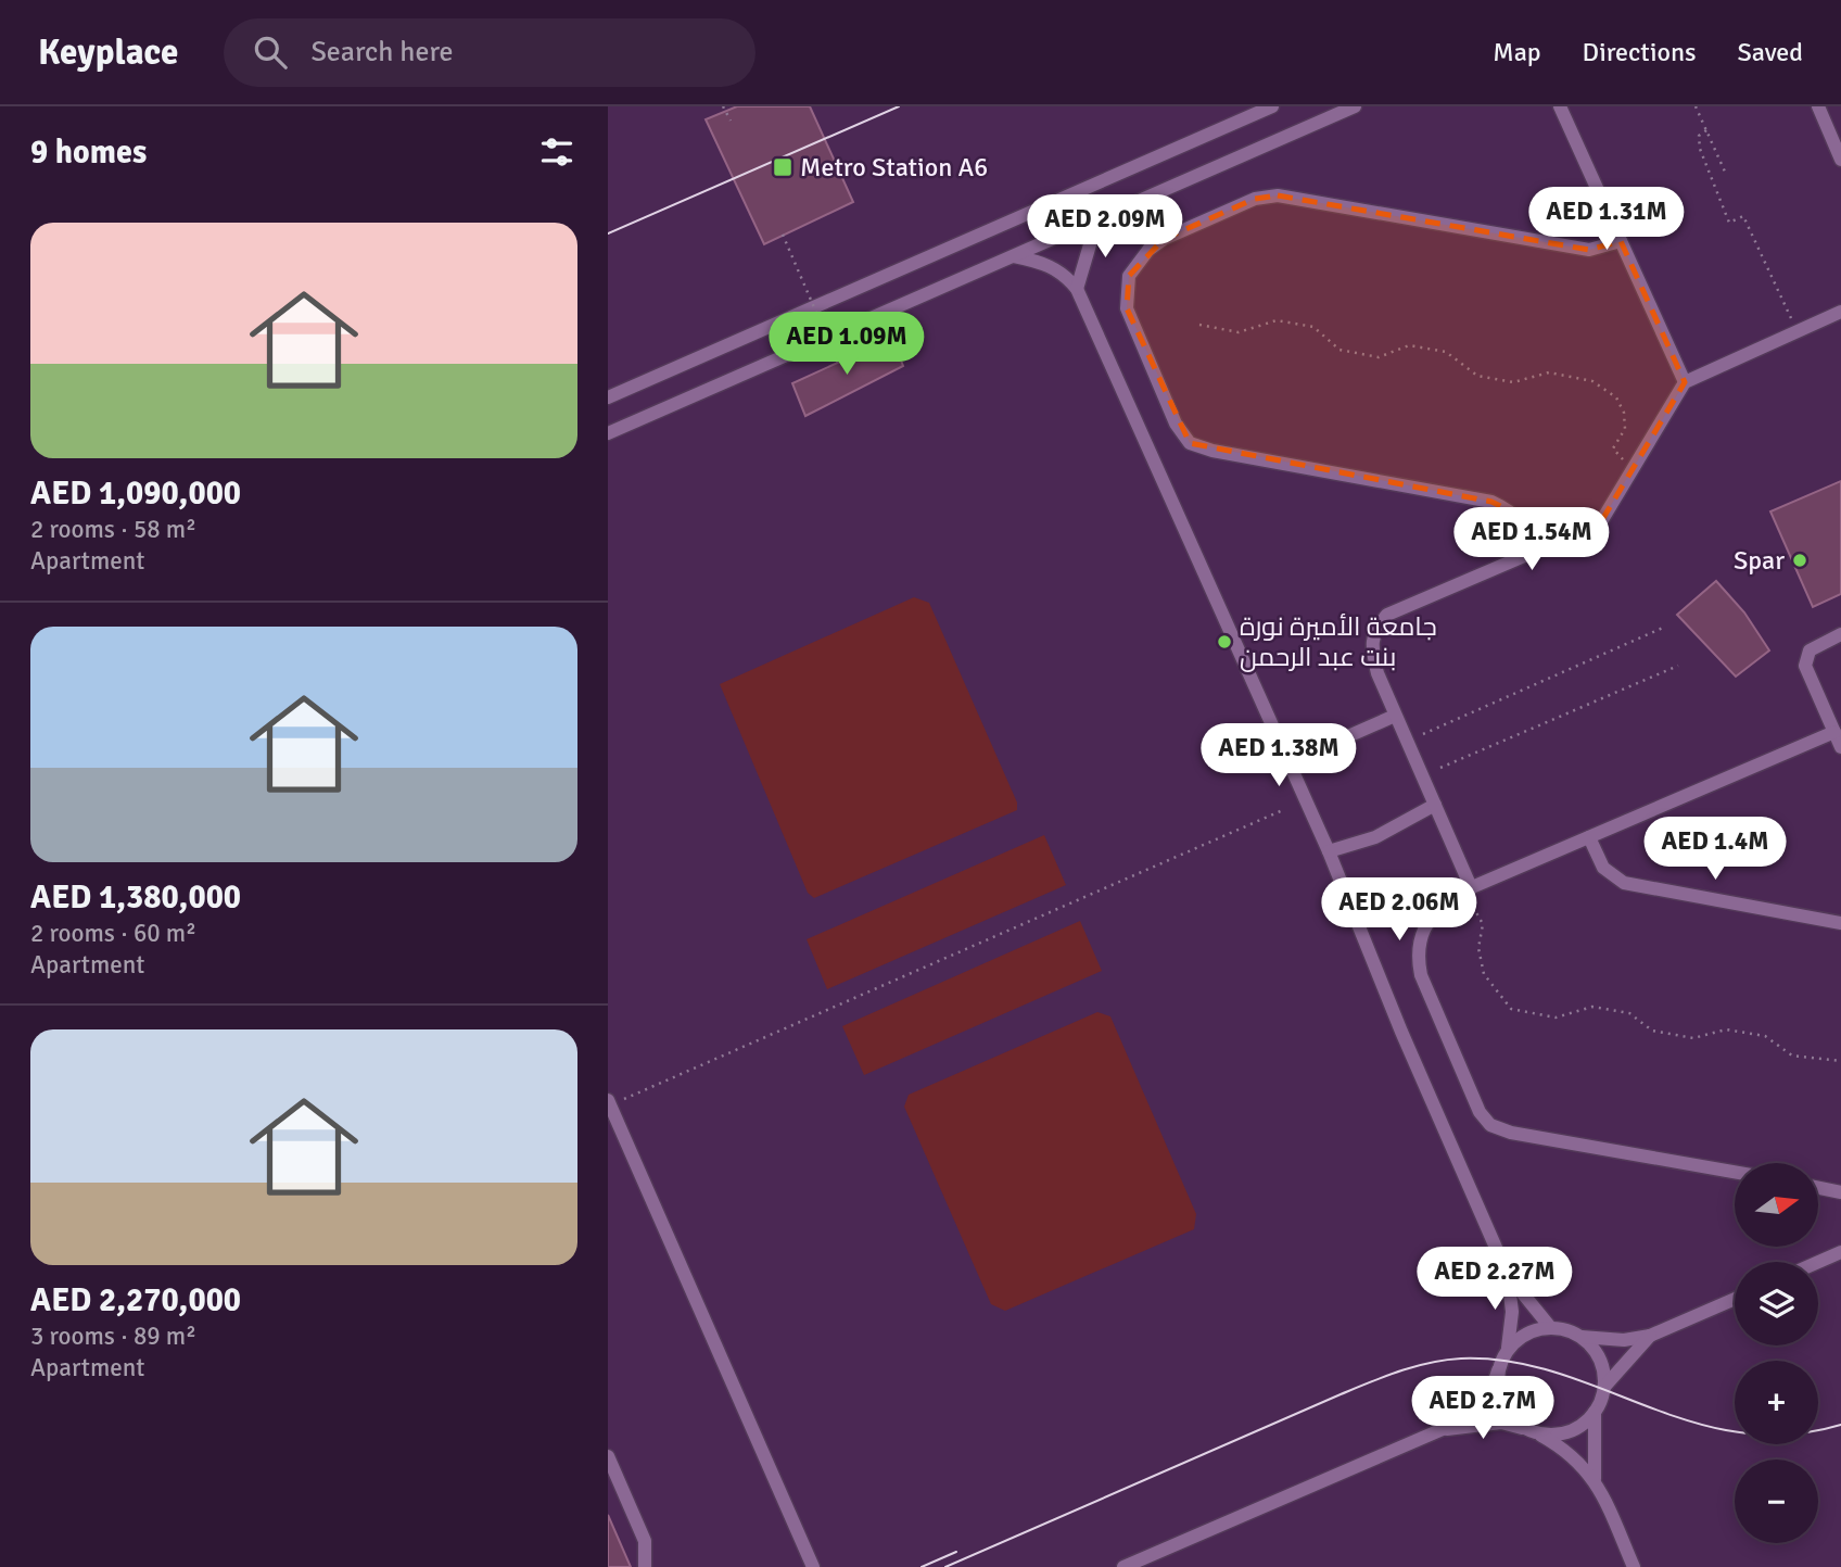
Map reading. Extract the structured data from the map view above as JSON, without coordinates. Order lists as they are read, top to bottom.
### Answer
{
  "places": {
    "transit": ["Metro Station A6"],
    "other": ["Spar", "جامعة الأميرة نورة بنت عبد الرحمن"]
  },
  "north": "right",
  "page": {
    "header": "Keyplace",
    "search": "Search here",
    "nav": ["Map", "Directions", "Saved"],
    "heading": "9 homes",
    "price": [
      "AED 1.31M",
      "AED 2.09M",
      "AED 1.09M",
      "AED 1.54M",
      "AED 1.38M",
      "AED 1.4M",
      "AED 2.06M",
      "AED 2.27M",
      "AED 2.7M"
    ],
    "list": [
      {
        "name": "AED 1,090,000",
        "note": "2 rooms · 58 m² · Apartment"
      },
      {
        "name": "AED 1,380,000",
        "note": "2 rooms · 60 m² · Apartment"
      },
      {
        "name": "AED 2,270,000",
        "note": "3 rooms · 89 m² · Apartment"
      }
    ],
    "map_buttons": ["+", "−"]
  }
}
